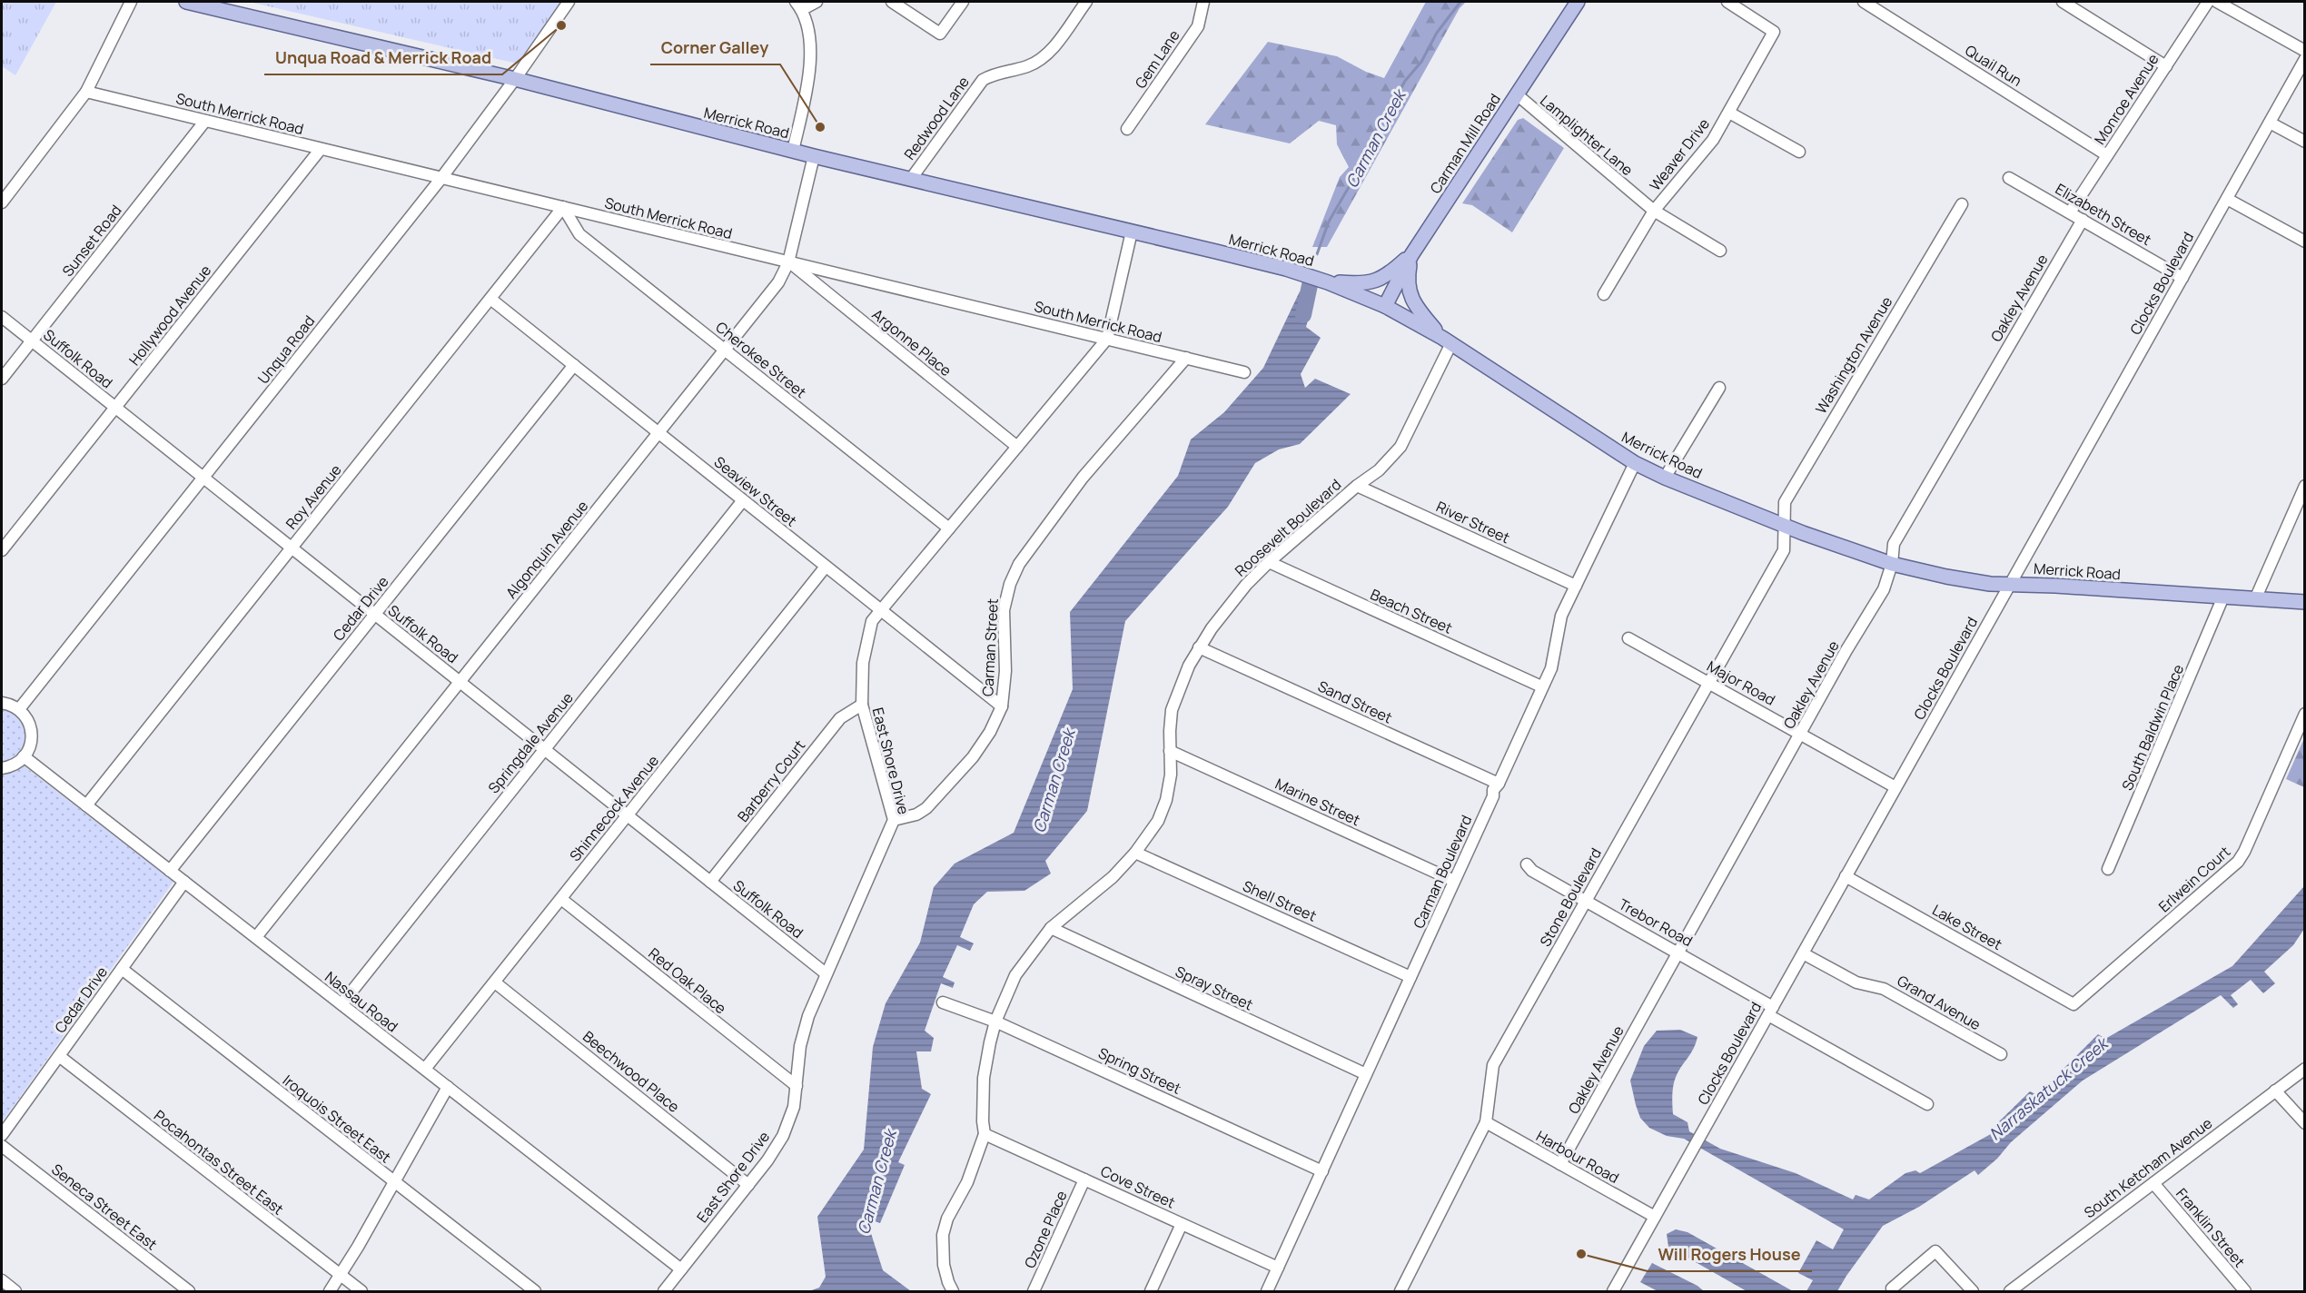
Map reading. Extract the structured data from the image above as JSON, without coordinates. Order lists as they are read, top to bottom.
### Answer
{
  "streets": {
    "main road": ["Merrick Road", "Carman Mill Road"],
    "street": [
      "Gem Lane",
      "Quail Run",
      "Monroe Avenue",
      "South Merrick Road",
      "Redwood Lane",
      "Lamplighter Lane",
      "Weaver Drive",
      "Elizabeth Street",
      "Sunset Road",
      "Clocks Boulevard",
      "Oakley Avenue",
      "Hollywood Avenue",
      "Argonne Place",
      "Unqua Road",
      "Washington Avenue",
      "Suffolk Road",
      "Cherokee Street",
      "Seaview Street",
      "Roy Avenue",
      "River Street",
      "Roosevelt Boulevard",
      "Algonquin Avenue",
      "Cedar Drive",
      "Beach Street",
      "Carman Street",
      "Major Road",
      "Sand Street",
      "South Baldwin Place",
      "Springdale Avenue",
      "East Shore Drive",
      "Barberry Court",
      "Marine Street",
      "Shinnecock Avenue",
      "Carman Boulevard",
      "Erlwein Court",
      "Stone Boulevard",
      "Shell Street",
      "Trebor Road",
      "Lake Street",
      "Red Oak Place",
      "Spray Street",
      "Nassau Road",
      "Grand Avenue",
      "Spring Street",
      "Beechwood Place",
      "Iroquois Street East",
      "Harbour Road",
      "Pocahontas Street East",
      "South Ketcham Avenue",
      "Cove Street",
      "Seneca Street East",
      "Franklin Street",
      "Ozone Place"
    ]
  },
  "crossings": [
    ["Quail Run", "Monroe Avenue"],
    ["Monroe Avenue", "Elizabeth Street"],
    ["South Merrick Road", "Sunset Road"],
    ["South Merrick Road", "Hollywood Avenue"],
    ["South Merrick Road", "Argonne Place"],
    ["South Merrick Road", "Unqua Road"],
    ["South Merrick Road", "Cherokee Street"],
    ["South Merrick Road", "Roy Avenue"],
    ["South Merrick Road", "Algonquin Avenue"],
    ["South Merrick Road", "Carman Street"],
    ["South Merrick Road", "East Shore Drive"],
    ["Redwood Lane", "Merrick Road"],
    ["Merrick Road", "Carman Mill Road"],
    ["Merrick Road", "Clocks Boulevard"],
    ["Merrick Road", "Oakley Avenue"],
    ["Merrick Road", "Unqua Road"],
    ["Merrick Road", "Washington Avenue"],
    ["Merrick Road", "Roosevelt Boulevard"],
    ["Merrick Road", "Algonquin Avenue"],
    ["Merrick Road", "South Baldwin Place"],
    ["Merrick Road", "East Shore Drive"],
    ["Merrick Road", "Carman Boulevard"],
    ["Merrick Road", "Stone Boulevard"],
    ["Lamplighter Lane", "Carman Mill Road"],
    ["Lamplighter Lane", "Weaver Drive"],
    ["Elizabeth Street", "Clocks Boulevard"],
    ["Elizabeth Street", "Oakley Avenue"],
    ["Sunset Road", "Suffolk Road"],
    ["Clocks Boulevard", "Major Road"],
    ["Clocks Boulevard", "Trebor Road"],
    ["Clocks Boulevard", "Lake Street"],
    ["Clocks Boulevard", "Grand Avenue"],
    ["Clocks Boulevard", "Harbour Road"],
    ["Oakley Avenue", "Major Road"],
    ["Oakley Avenue", "Trebor Road"],
    ["Oakley Avenue", "Harbour Road"],
    ["Hollywood Avenue", "Suffolk Road"],
    ["Argonne Place", "Algonquin Avenue"],
    ["Argonne Place", "East Shore Drive"],
    ["Unqua Road", "Suffolk Road"],
    ["Washington Avenue", "Stone Boulevard"],
    ["Suffolk Road", "Roy Avenue"],
    ["Suffolk Road", "Algonquin Avenue"],
    ["Suffolk Road", "Cedar Drive"],
    ["Suffolk Road", "Springdale Avenue"],
    ["Suffolk Road", "East Shore Drive"],
    ["Suffolk Road", "Barberry Court"],
    ["Suffolk Road", "Shinnecock Avenue"],
    ["Cherokee Street", "Roy Avenue"],
    ["Cherokee Street", "Algonquin Avenue"],
    ["Cherokee Street", "East Shore Drive"],
    ["Seaview Street", "Roy Avenue"],
    ["Seaview Street", "Algonquin Avenue"],
    ["Seaview Street", "Cedar Drive"],
    ["Seaview Street", "Carman Street"],
    ["Seaview Street", "Springdale Avenue"],
    ["Seaview Street", "East Shore Drive"],
    ["Seaview Street", "Shinnecock Avenue"],
    ["Roy Avenue", "Nassau Road"],
    ["River Street", "Roosevelt Boulevard"],
    ["River Street", "Carman Boulevard"],
    ["Roosevelt Boulevard", "Beach Street"],
    ["Roosevelt Boulevard", "Sand Street"],
    ["Roosevelt Boulevard", "Marine Street"],
    ["Roosevelt Boulevard", "Shell Street"],
    ["Roosevelt Boulevard", "Spray Street"],
    ["Roosevelt Boulevard", "Spring Street"],
    ["Roosevelt Boulevard", "Cove Street"],
    ["Algonquin Avenue", "Nassau Road"],
    ["Cedar Drive", "Nassau Road"],
    ["Cedar Drive", "Iroquois Street East"],
    ["Cedar Drive", "Pocahontas Street East"],
    ["Beach Street", "Carman Boulevard"],
    ["Carman Street", "East Shore Drive"],
    ["Major Road", "Stone Boulevard"],
    ["Sand Street", "Carman Boulevard"],
    ["Springdale Avenue", "Nassau Road"],
    ["East Shore Drive", "Barberry Court"],
    ["East Shore Drive", "Red Oak Place"],
    ["East Shore Drive", "Nassau Road"],
    ["East Shore Drive", "Beechwood Place"],
    ["Marine Street", "Carman Boulevard"],
    ["Shinnecock Avenue", "Red Oak Place"],
    ["Shinnecock Avenue", "Nassau Road"],
    ["Shinnecock Avenue", "Beechwood Place"],
    ["Carman Boulevard", "Shell Street"],
    ["Carman Boulevard", "Spray Street"],
    ["Carman Boulevard", "Spring Street"],
    ["Carman Boulevard", "Cove Street"],
    ["Erlwein Court", "Lake Street"],
    ["Stone Boulevard", "Trebor Road"],
    ["Stone Boulevard", "Harbour Road"],
    ["South Ketcham Avenue", "Franklin Street"],
    ["Cove Street", "Ozone Place"]
  ],
  "water": ["Carman Creek", "Narraskatuck Creek"],
  "places": ["Unqua Road & Merrick Road", "Corner Galley", "Will Rogers House"]
}
